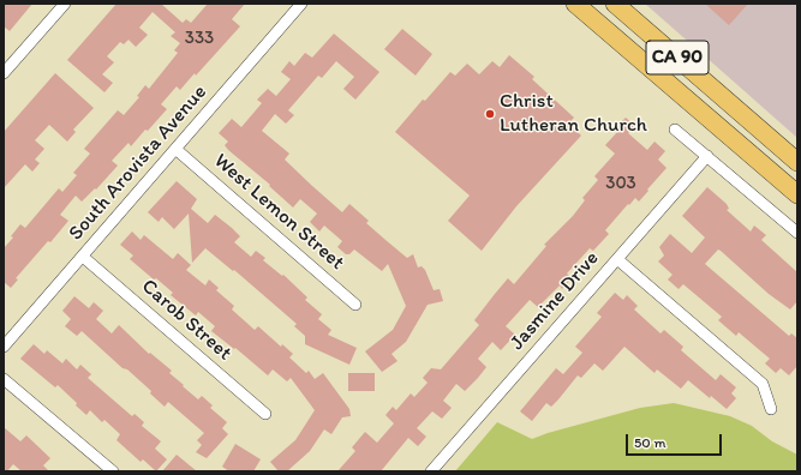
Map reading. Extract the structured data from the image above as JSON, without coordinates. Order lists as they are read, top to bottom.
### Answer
{
  "streets": {
    "main road": ["CA 90"],
    "street": [
      "South Arovista Avenue",
      "West Lemon Street",
      "Jasmine Drive",
      "Carob Street"
    ]
  },
  "crossings": [
    ["South Arovista Avenue", "West Lemon Street"],
    ["South Arovista Avenue", "Carob Street"]
  ],
  "places": ["Christ Lutheran Church"],
  "house_numbers": ["333", "303"],
  "scale_bar": "50 m"
}
